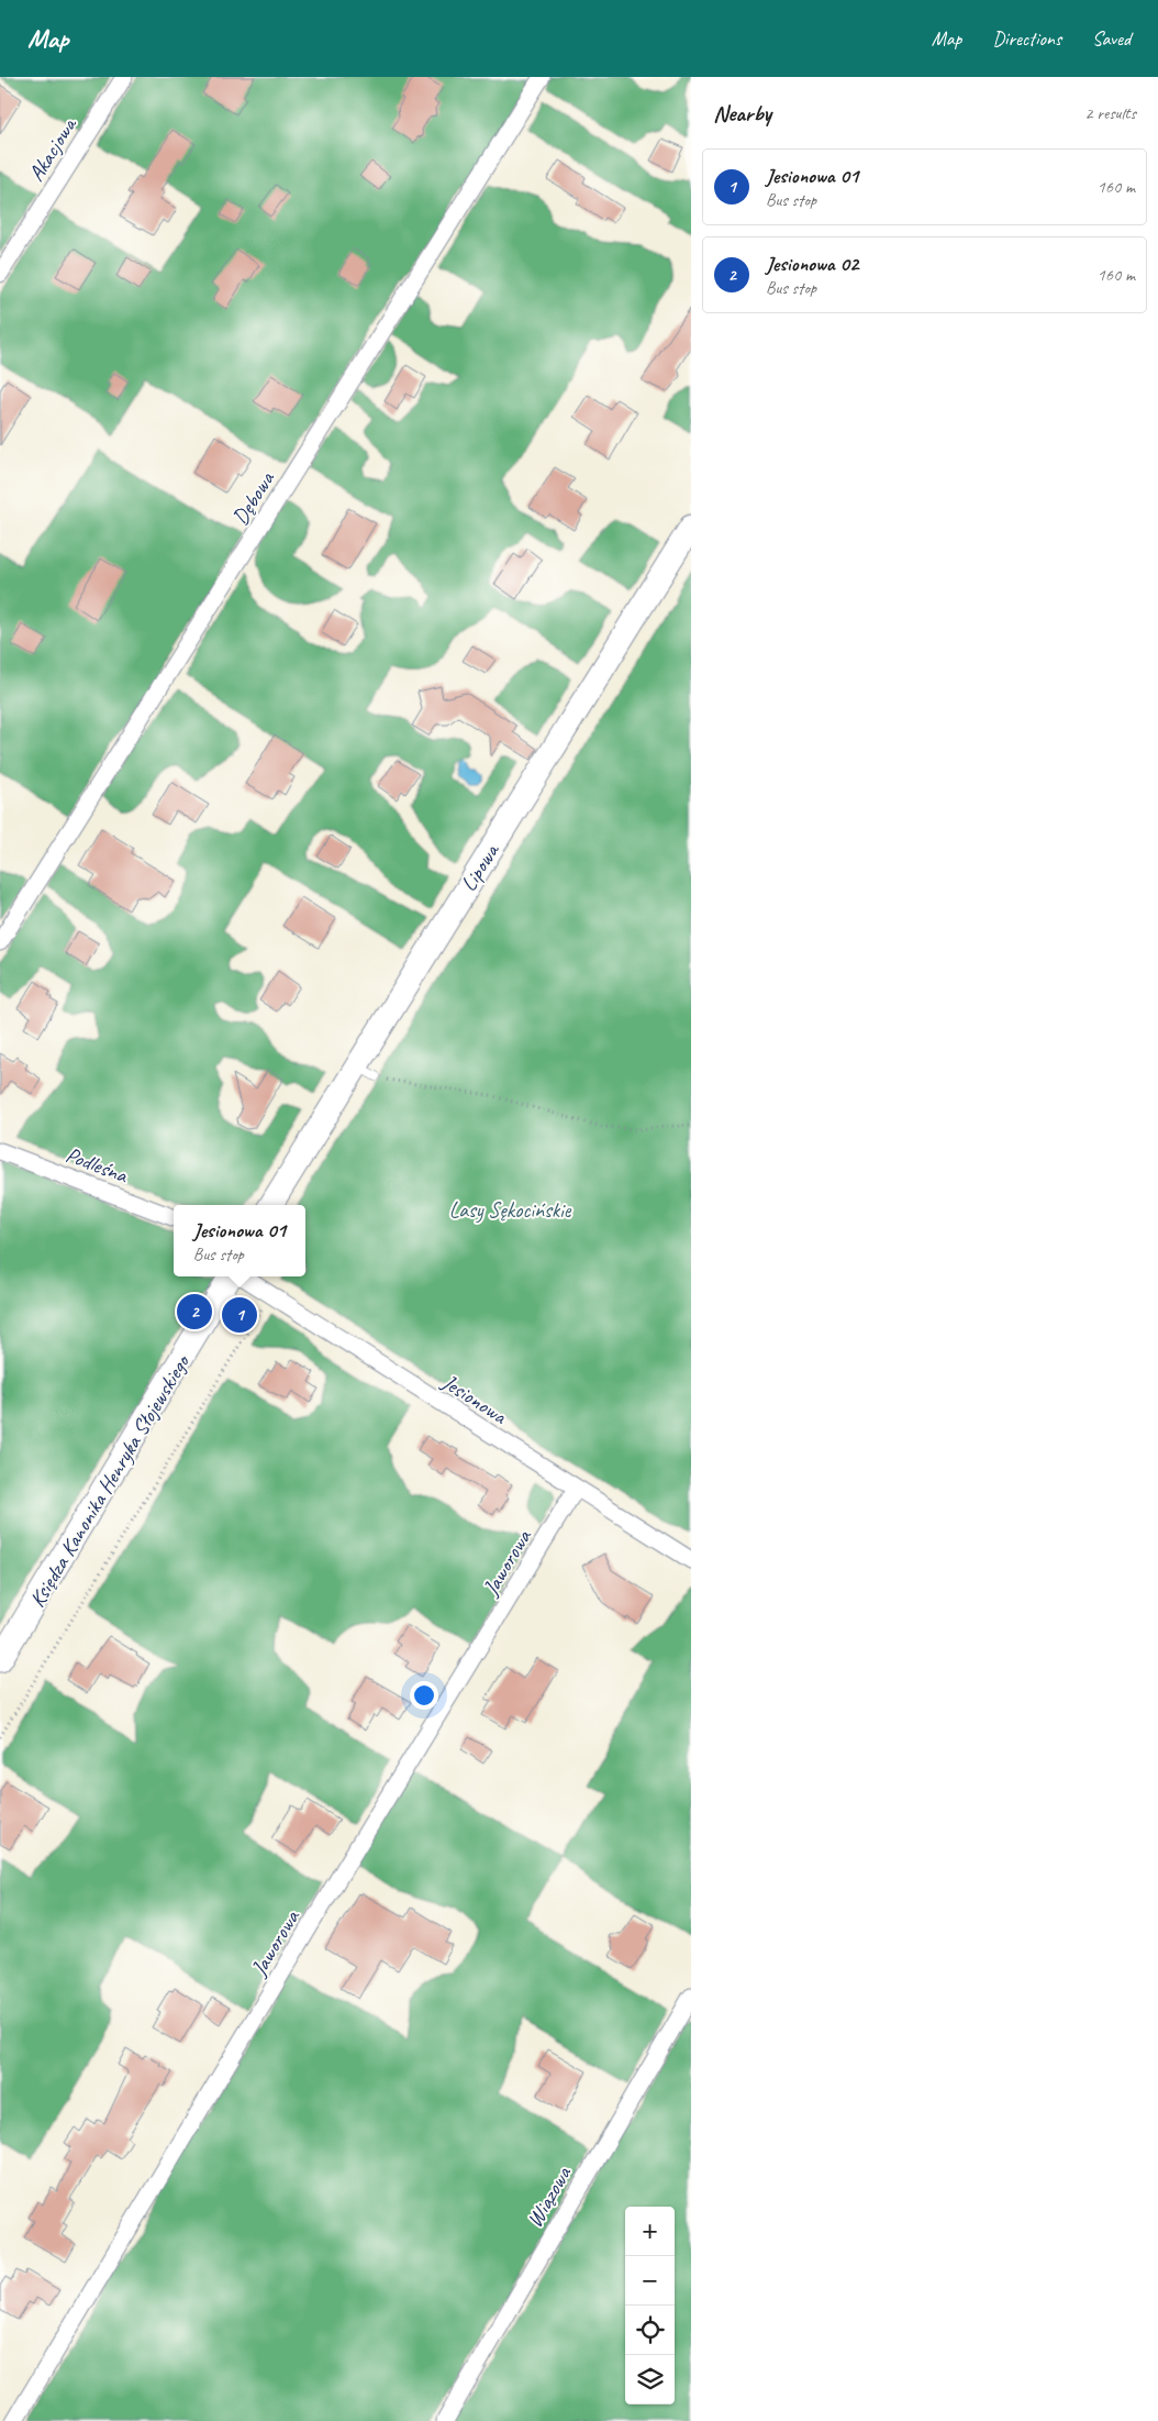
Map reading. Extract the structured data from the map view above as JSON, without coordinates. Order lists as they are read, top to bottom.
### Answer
{
  "streets": {
    "street": [
      "Akacjowa",
      "Dębowa",
      "Lipowa",
      "Podleśna",
      "Jesionowa",
      "Księdza Kanonika Henryka Słojewskiego",
      "Jaworowa",
      "Wiązowa"
    ]
  },
  "crossings": [
    ["Jesionowa", "Jaworowa"]
  ],
  "parks": ["Lasy Sękocińskie"],
  "page": {
    "header": "Map",
    "nav": ["Map", "Directions", "Saved"],
    "heading": ["Nearby", "2 results"],
    "list": [
      {
        "mark": "1",
        "name": "Jesionowa 01",
        "note": "Bus stop",
        "value": "160 m"
      },
      {
        "mark": "2",
        "name": "Jesionowa 02",
        "note": "Bus stop",
        "value": "160 m"
      }
    ],
    "popup": ["Jesionowa 01", "Bus stop"],
    "pins": ["2", "1"],
    "map_buttons": ["+", "−"]
  }
}
